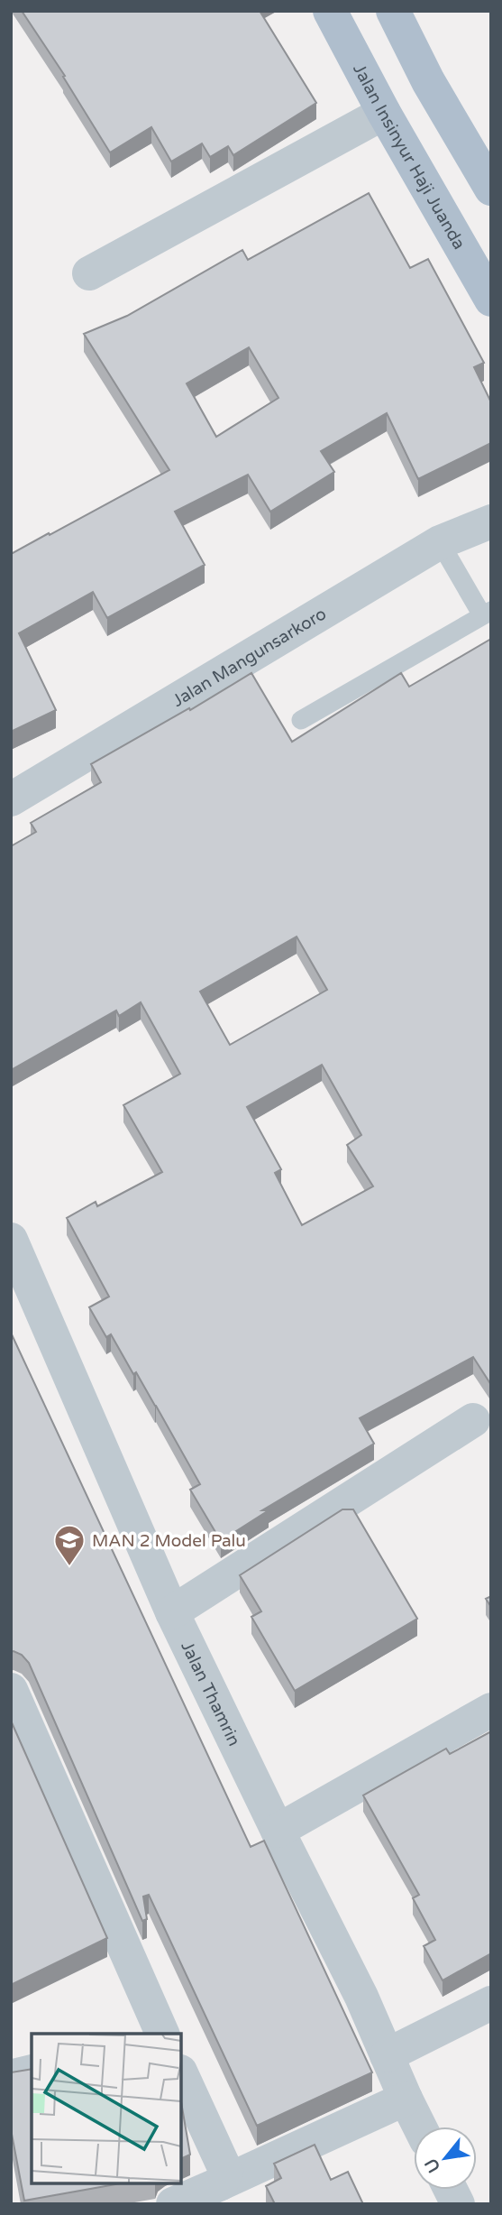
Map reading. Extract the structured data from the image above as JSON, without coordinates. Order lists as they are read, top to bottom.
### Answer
{
  "streets": {
    "main road": ["Jalan Insinyur Haji Juanda"],
    "street": ["Jalan Mangunsarkoro", "Jalan Thamrin"]
  },
  "places": {
    "school or university": ["MAN 2 Model Palu"]
  },
  "north": "bottom left"
}
